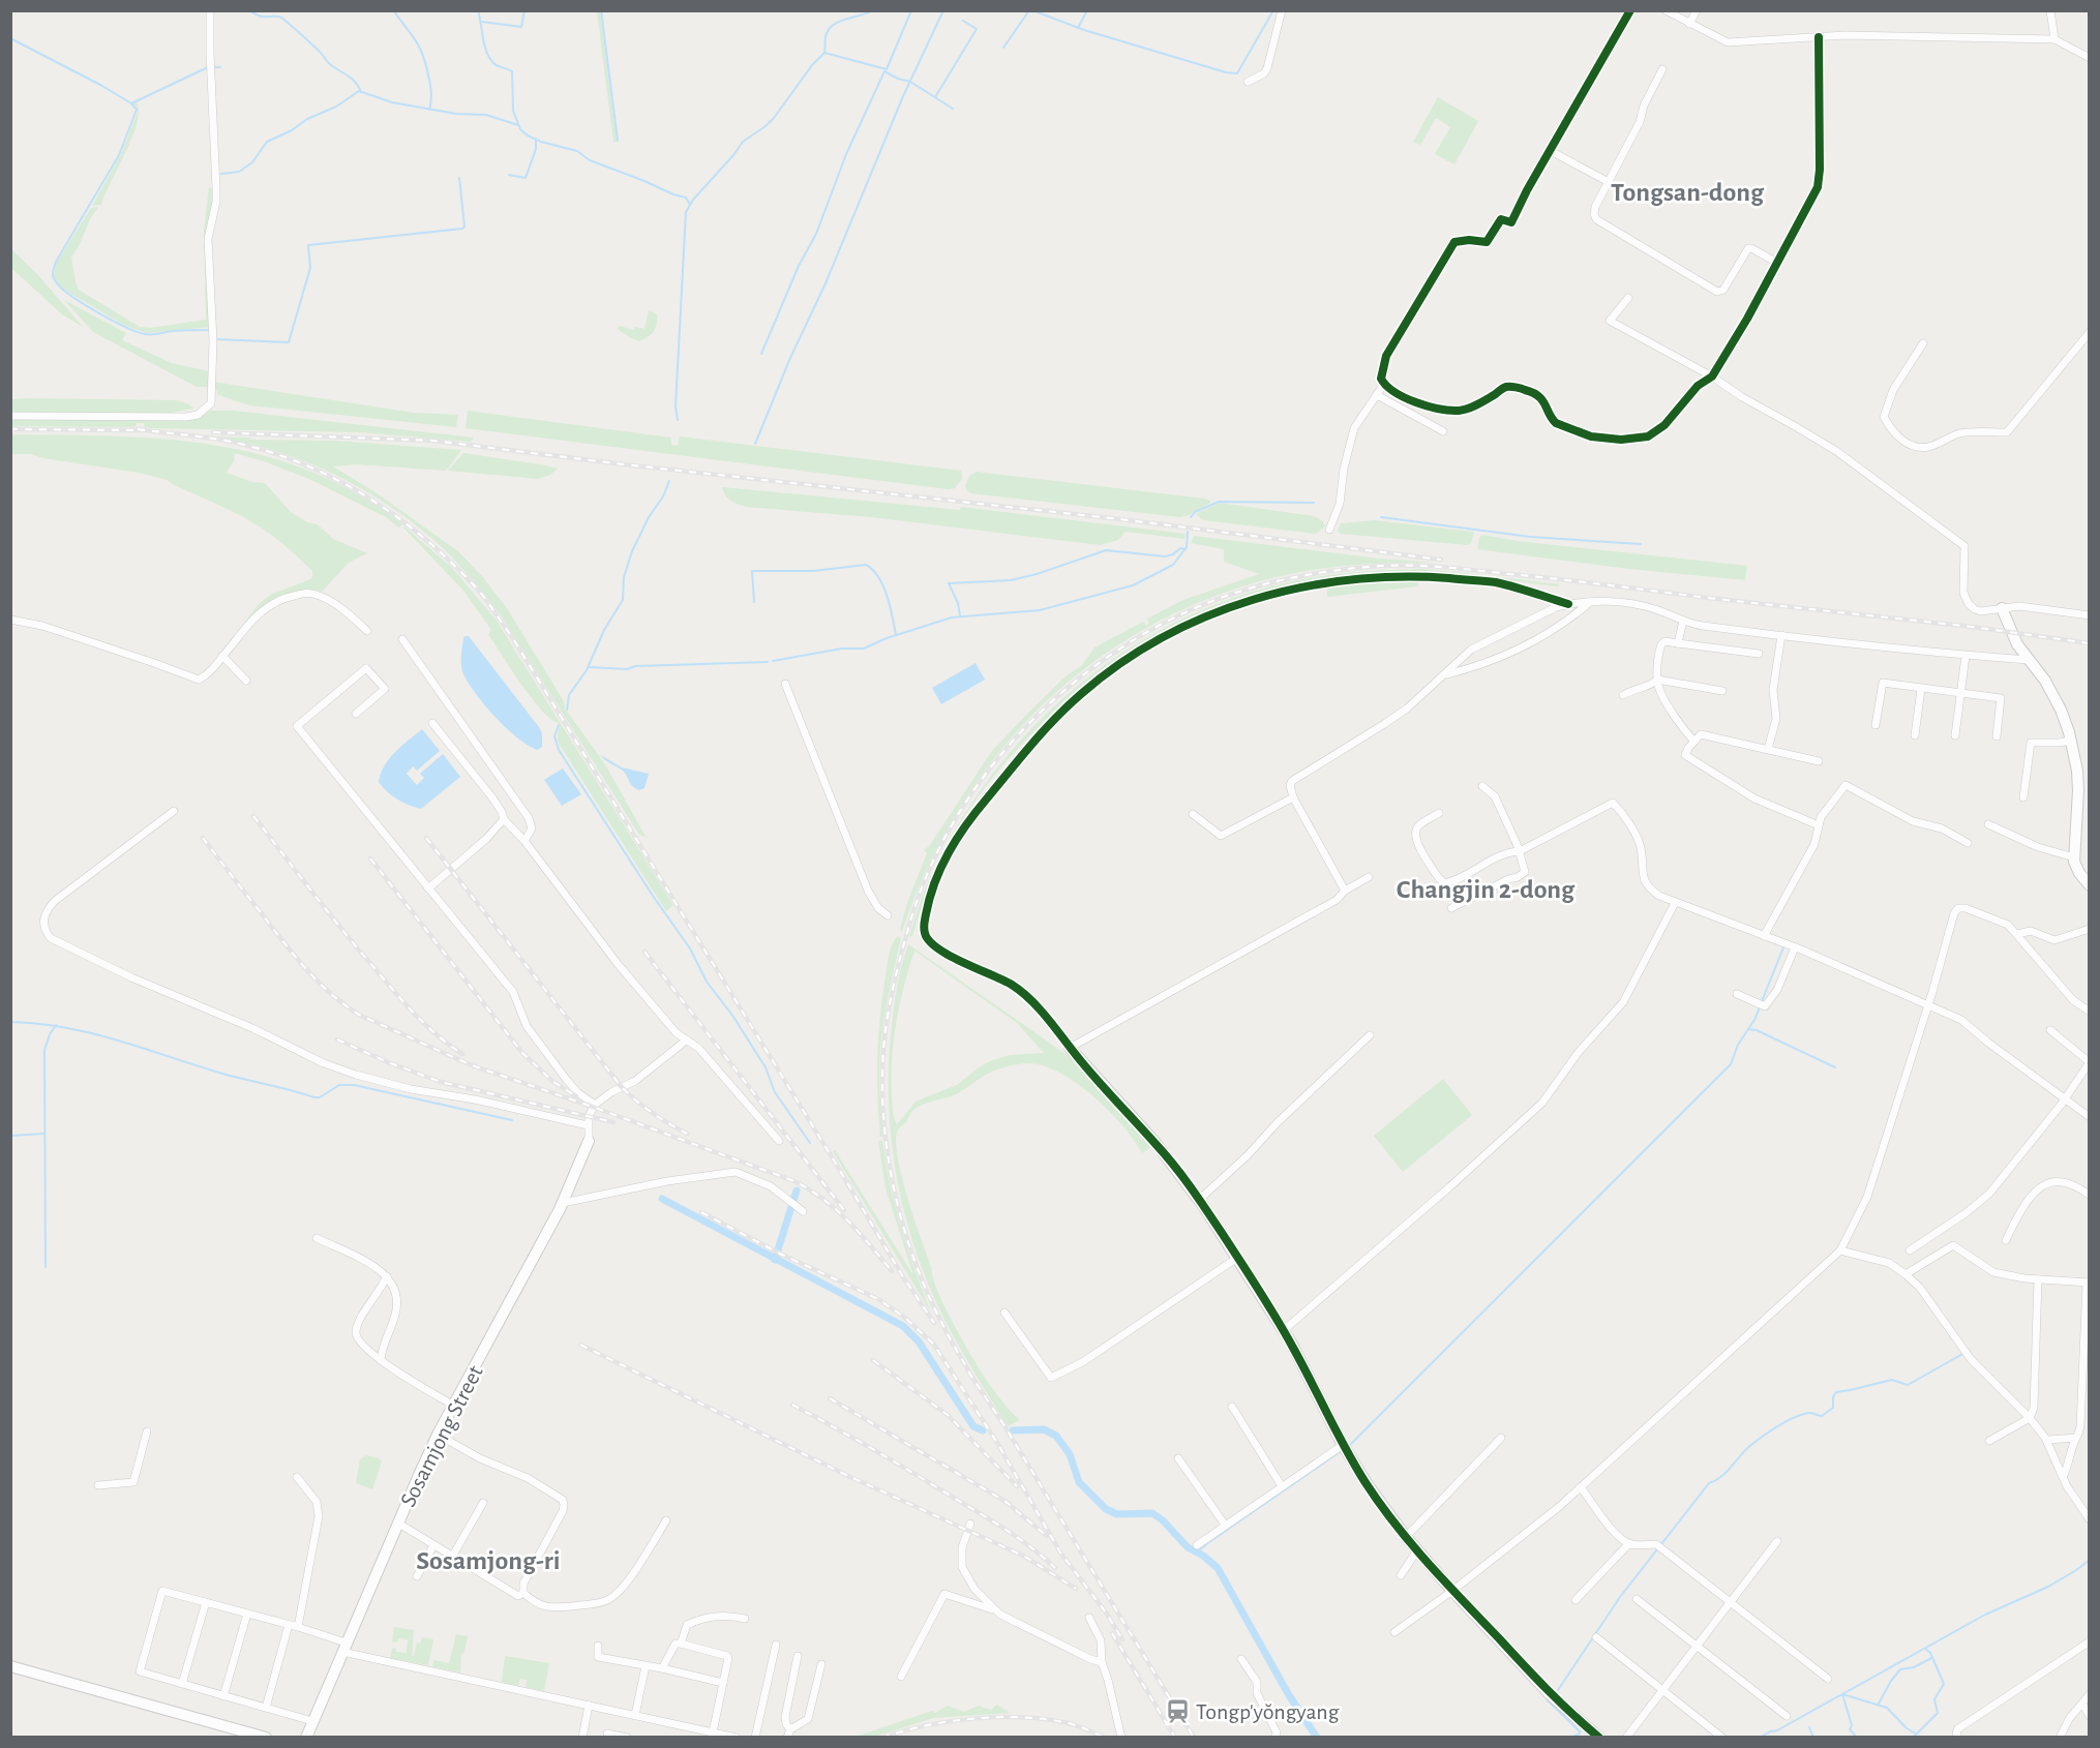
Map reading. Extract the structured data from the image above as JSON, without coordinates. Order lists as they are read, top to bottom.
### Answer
{
  "streets": {
    "street": ["Sosamjong Street"]
  },
  "districts": ["Tongsan-dong", "Changjin 2-dong", "Sosamjong-ri"],
  "places": {
    "station": ["Tongp'yŏngyang"]
  }
}
